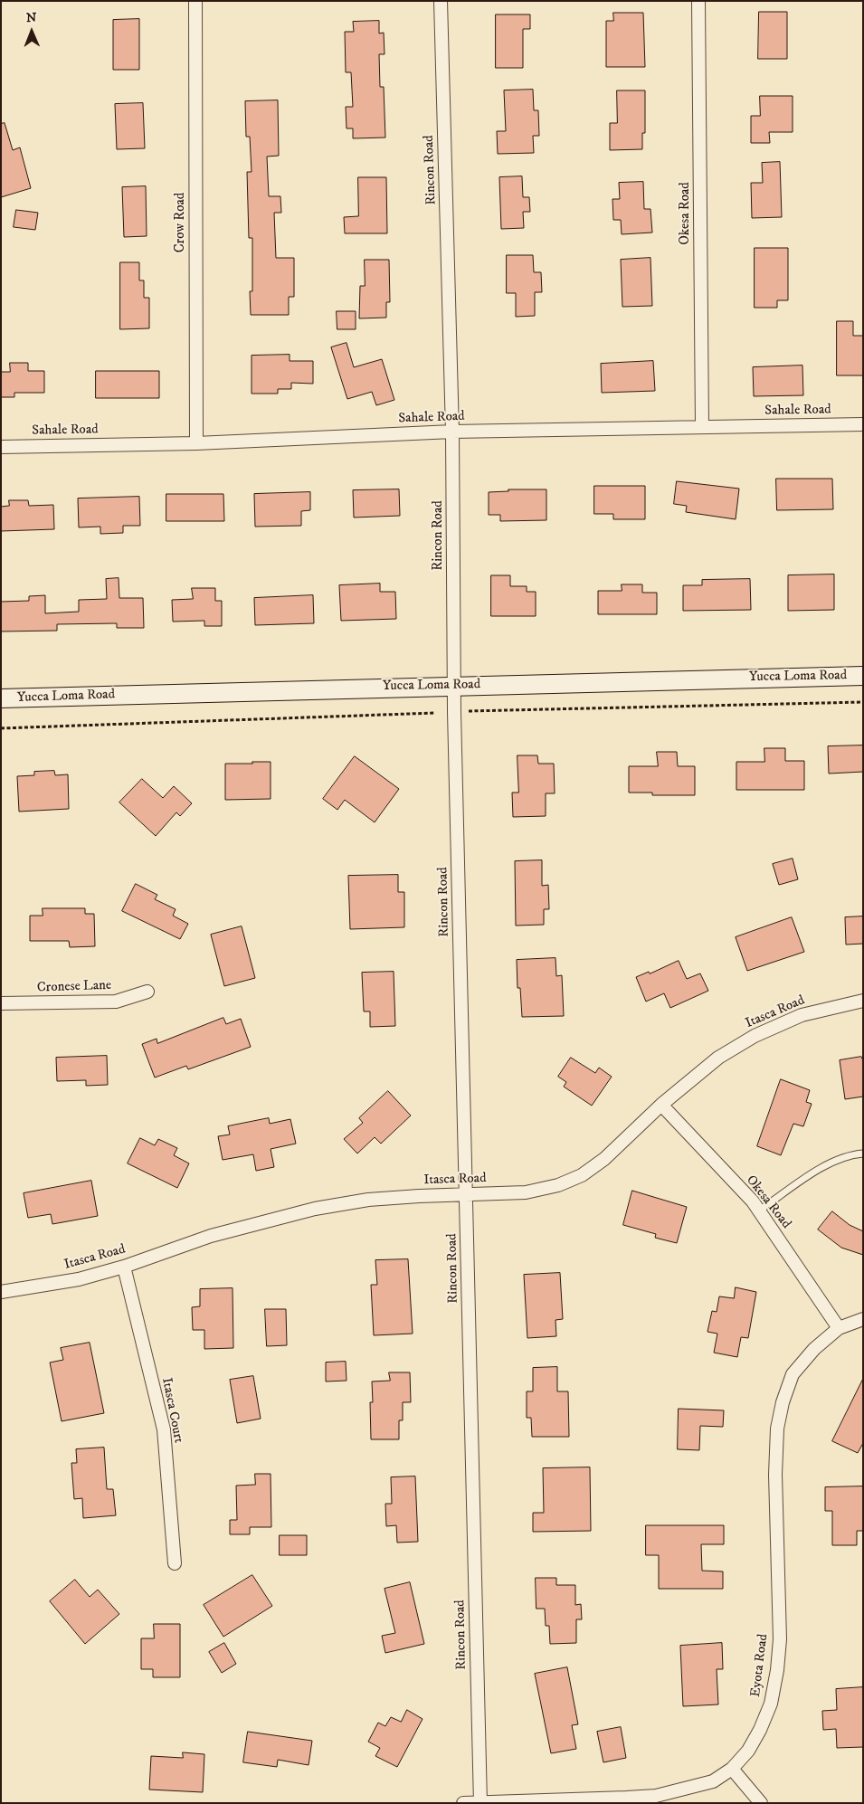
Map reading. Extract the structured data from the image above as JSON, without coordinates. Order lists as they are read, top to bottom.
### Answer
{
  "streets": {
    "main road": ["Yucca Loma Road"],
    "street": [
      "Rincon Road",
      "Okesa Road",
      "Crow Road",
      "Sahale Road",
      "Cronese Lane",
      "Itasca Road",
      "Itasca Court",
      "Eyota Road"
    ]
  },
  "crossings": [
    ["Rincon Road", "Sahale Road"],
    ["Rincon Road", "Yucca Loma Road"],
    ["Rincon Road", "Itasca Road"],
    ["Rincon Road", "Eyota Road"],
    ["Okesa Road", "Sahale Road"],
    ["Okesa Road", "Itasca Road"],
    ["Okesa Road", "Eyota Road"],
    ["Crow Road", "Sahale Road"],
    ["Itasca Road", "Itasca Court"]
  ],
  "north": "top"
}
